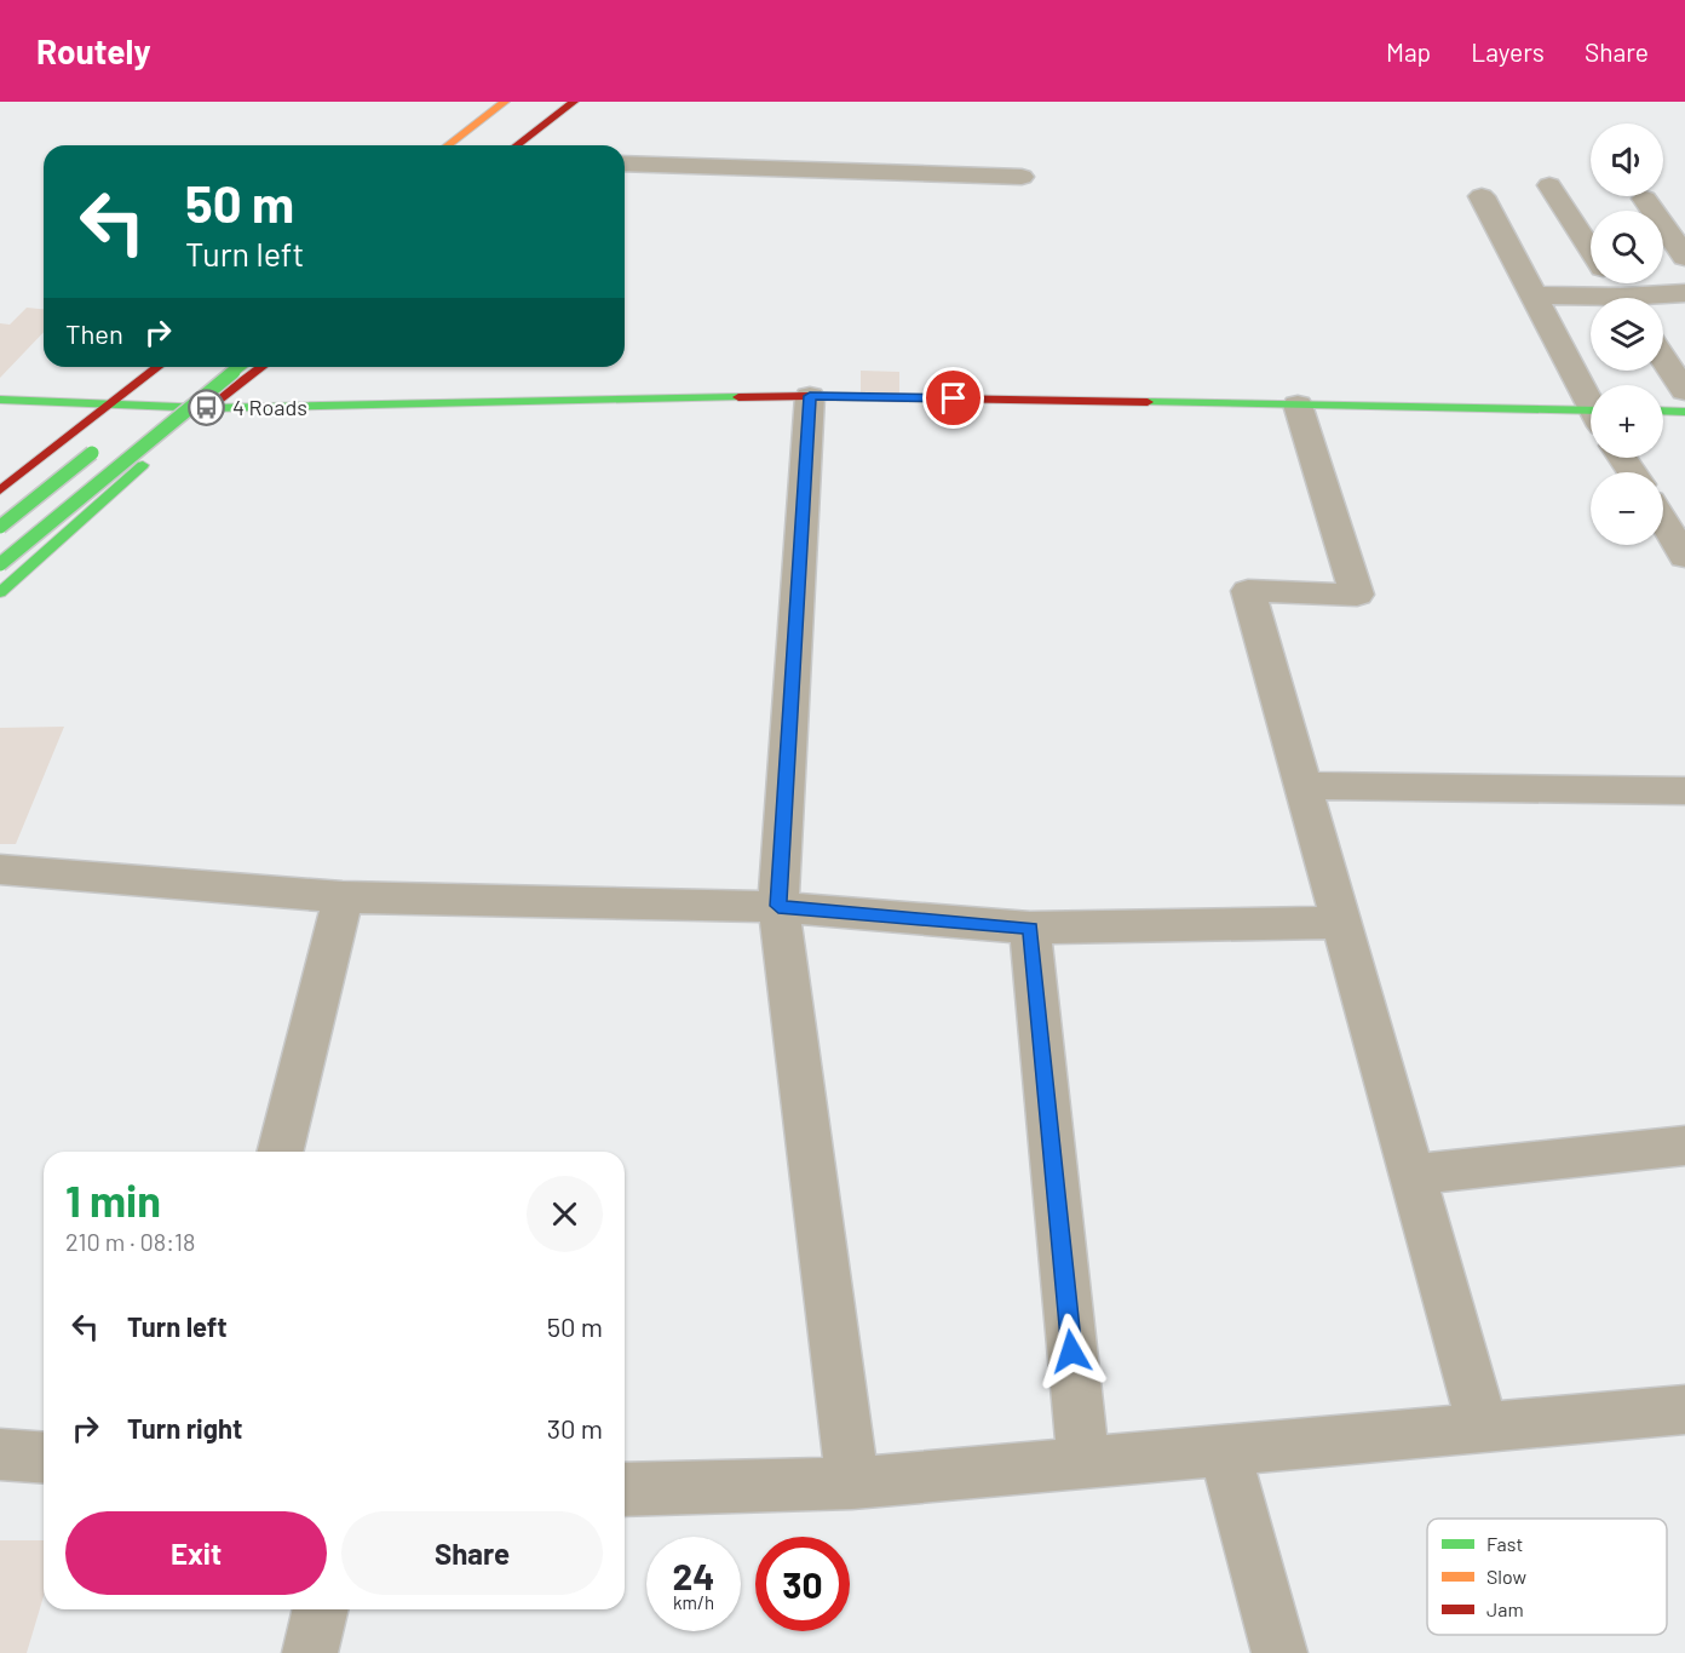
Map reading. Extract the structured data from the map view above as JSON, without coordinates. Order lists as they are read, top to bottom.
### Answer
{
  "places": {
    "bus stop": ["4 Roads"]
  },
  "legend": ["Fast", "Slow", "Jam"],
  "page": {
    "header": "Routely",
    "nav": ["Map", "Layers", "Share"],
    "map_buttons": ["+", "−"],
    "turn": ["50 m", "Turn left"],
    "then": "Then",
    "heading": ["1 min", "210 m · 08:18"],
    "list": [
      {
        "name": "Turn left",
        "value": "50 m"
      },
      {
        "name": "Turn right",
        "value": "30 m"
      }
    ],
    "buttons": ["Exit", "Share"],
    "speed": "24 km/h",
    "limit": "30"
  }
}
